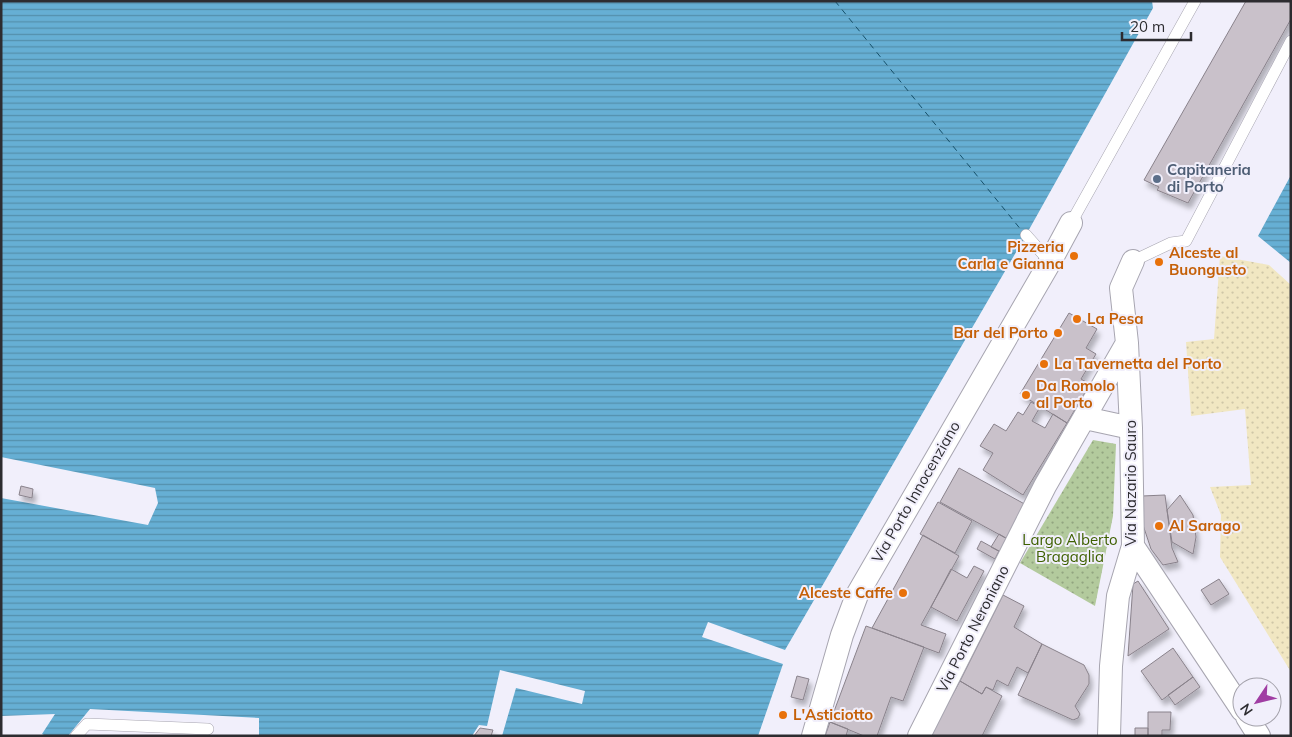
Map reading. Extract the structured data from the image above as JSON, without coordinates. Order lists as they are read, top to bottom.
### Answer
{
  "streets": {
    "street": ["Via Nazario Sauro", "Via Porto Innocenziano", "Via Porto Neroniano"]
  },
  "parks": ["Largo Alberto Bragaglia"],
  "places": [
    "Capitaneria di Porto",
    "Pizzeria Carla e Gianna",
    "Alceste al Buongusto",
    "La Pesa",
    "Bar del Porto",
    "La Tavernetta del Porto",
    "Da Romolo al Porto",
    "Al Sarago",
    "Alceste Caffe",
    "L'Asticiotto"
  ],
  "scale_bar": "20 m",
  "north": "bottom left"
}
